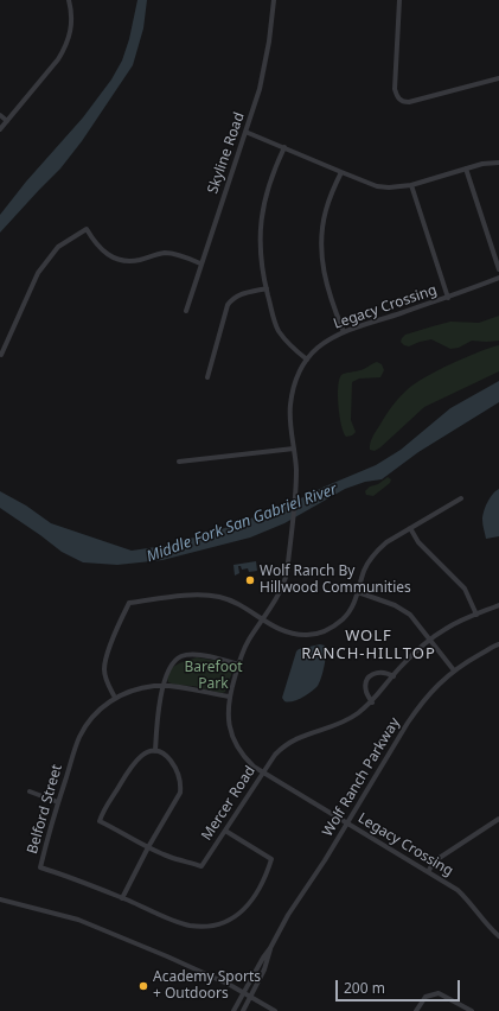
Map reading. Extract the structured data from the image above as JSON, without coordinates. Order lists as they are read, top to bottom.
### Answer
{
  "streets": {
    "street": [
      "Skyline Road",
      "Legacy Crossing",
      "Wolf Ranch Parkway",
      "Mercer Road",
      "Belford Street"
    ]
  },
  "crossings": [
    ["Legacy Crossing", "Wolf Ranch Parkway"],
    ["Legacy Crossing", "Mercer Road"],
    ["Legacy Crossing", "Belford Street"],
    ["Mercer Road", "Belford Street"]
  ],
  "districts": ["WOLF RANCH-HILLTOP"],
  "water": ["Middle Fork San Gabriel River"],
  "parks": ["Barefoot Park"],
  "places": ["Wolf Ranch By Hillwood Communities", "Academy Sports + Outdoors"],
  "scale_bar": "200 m"
}
